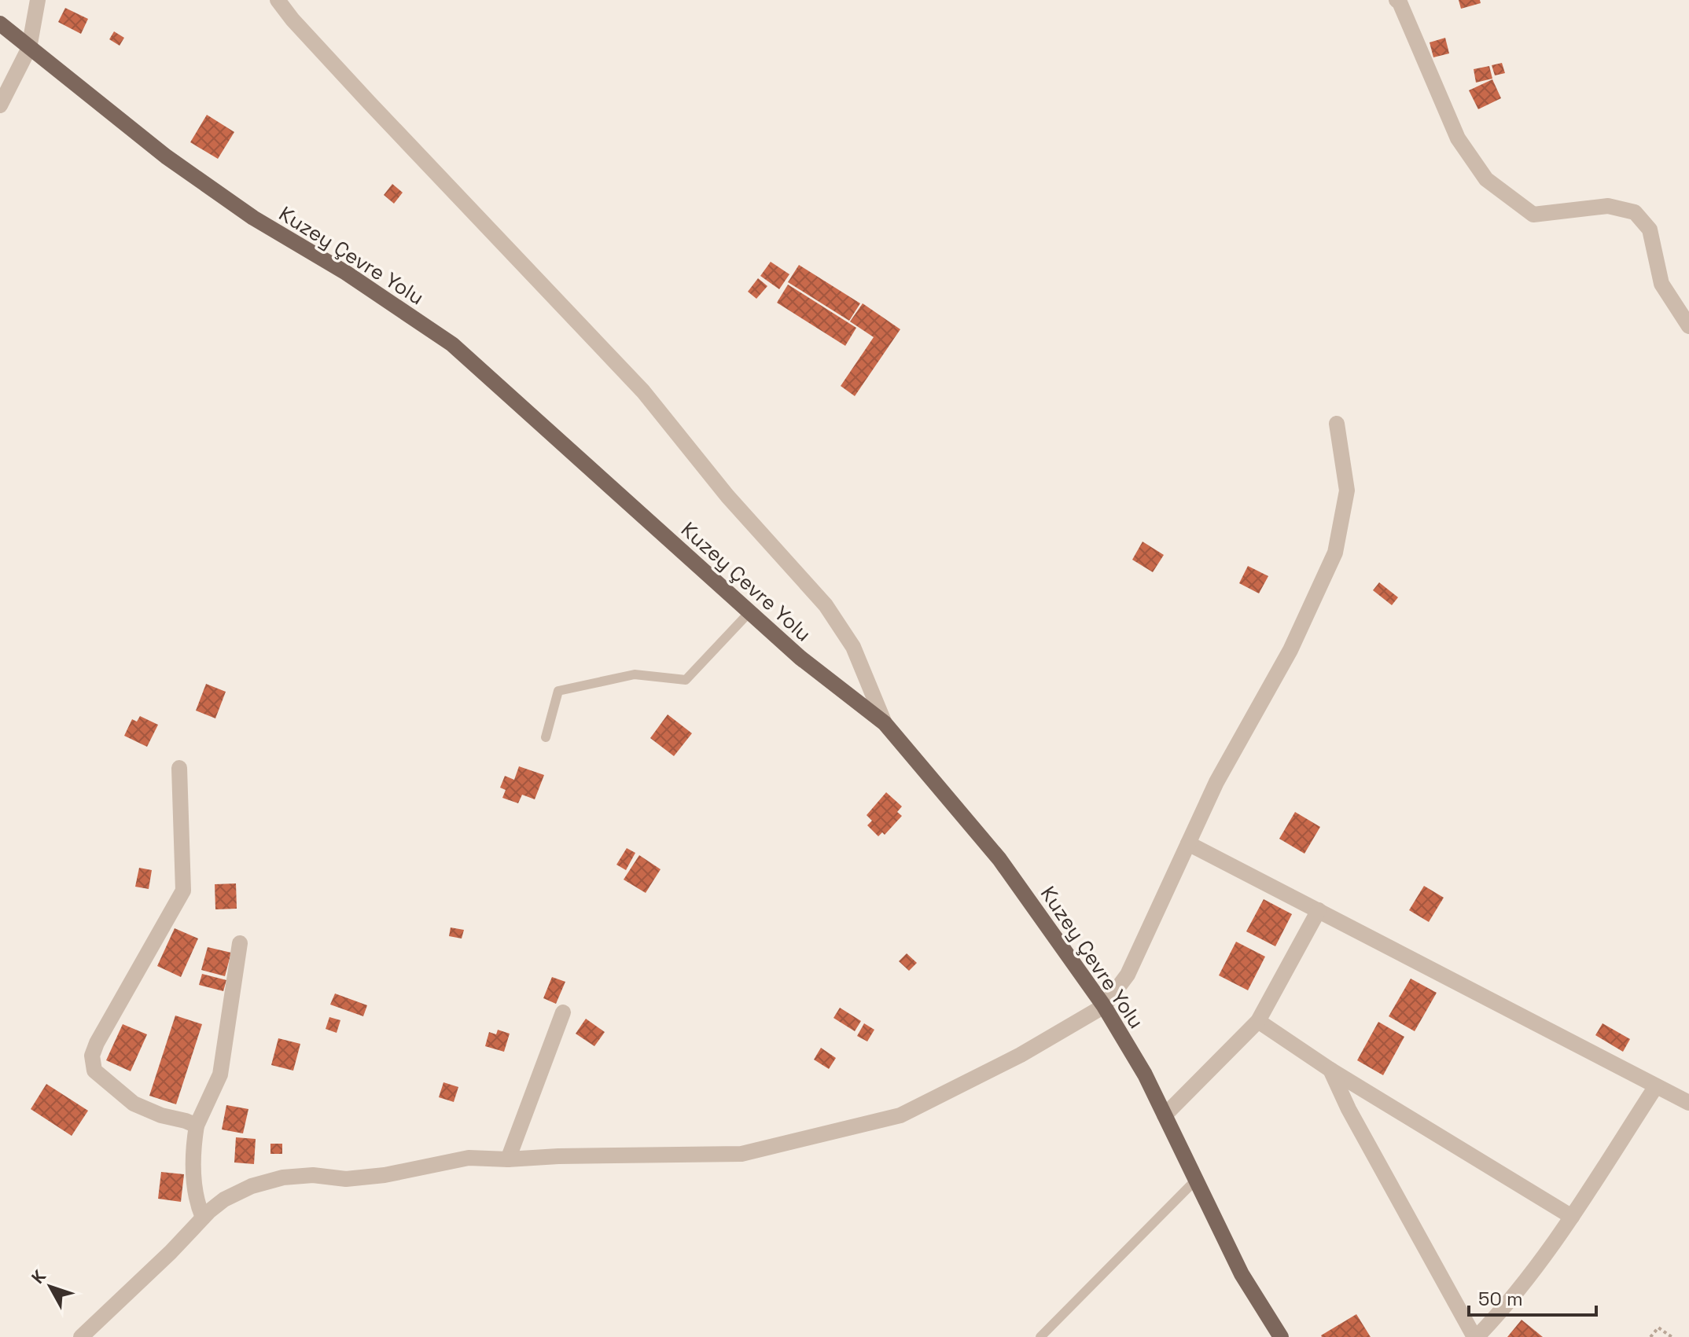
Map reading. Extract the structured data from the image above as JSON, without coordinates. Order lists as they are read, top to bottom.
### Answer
{
  "streets": {
    "main road": ["Kuzey Çevre Yolu"]
  },
  "scale_bar": "50 m",
  "north": "top left"
}
